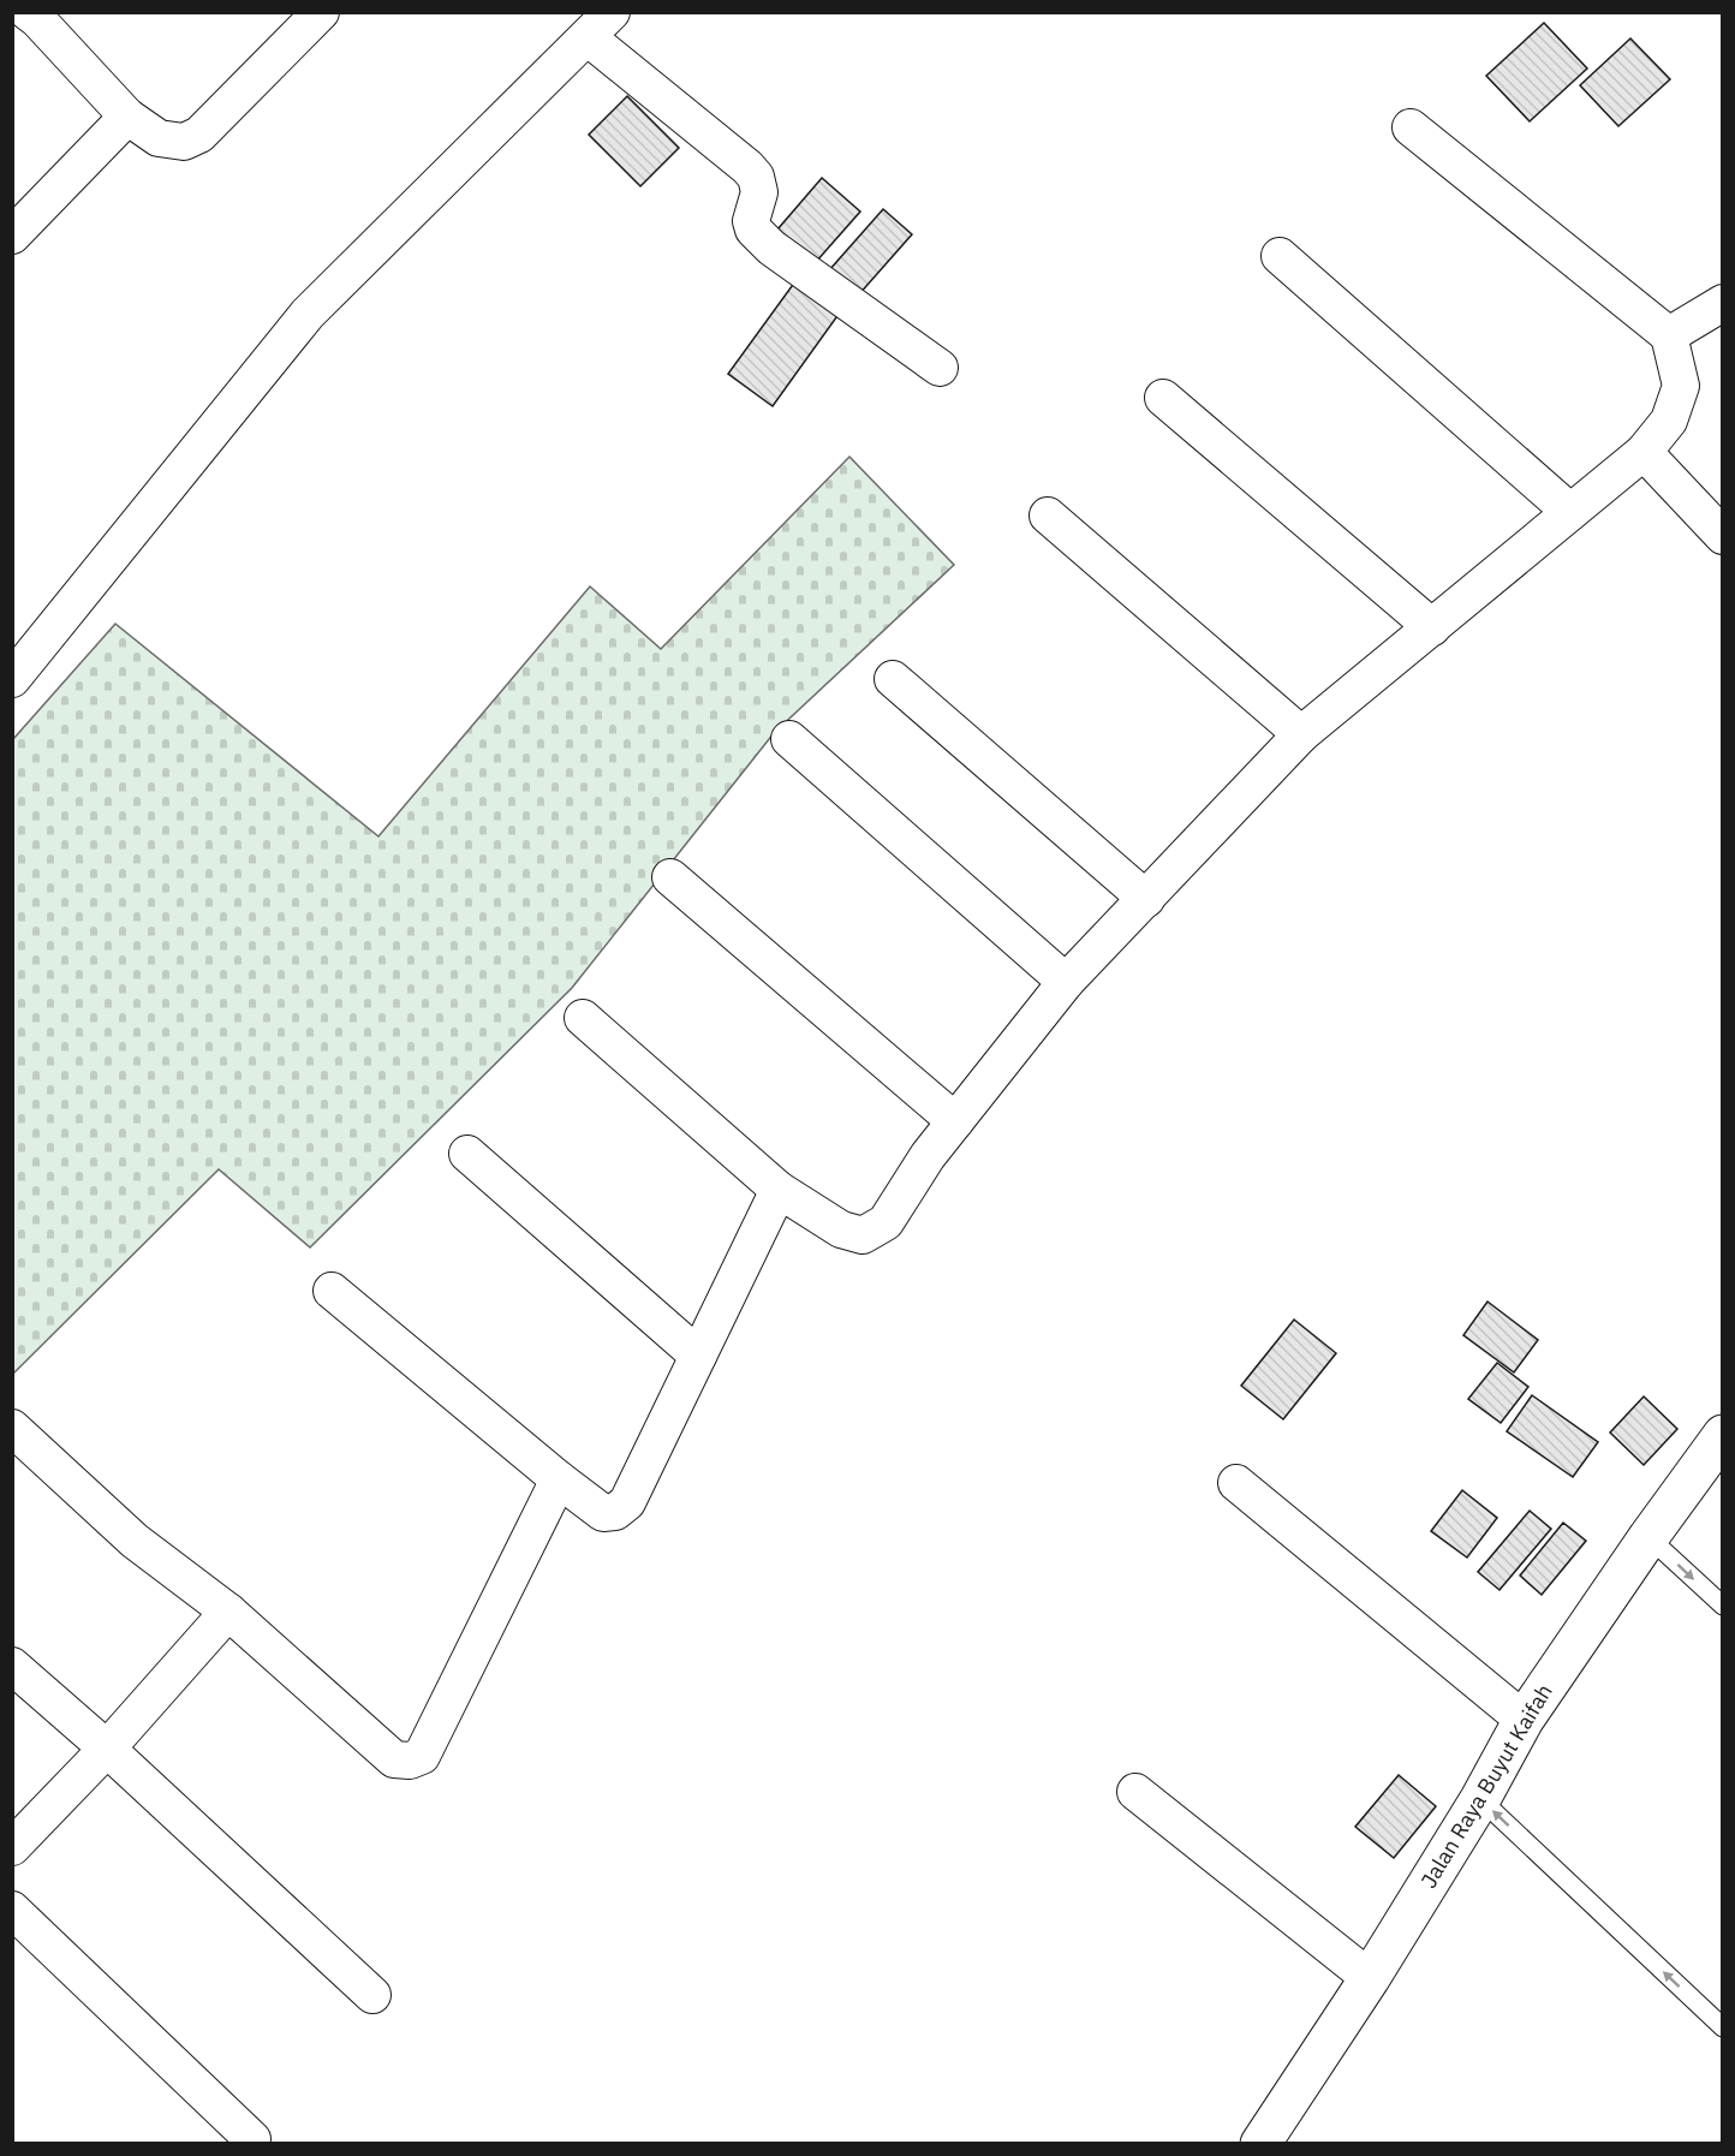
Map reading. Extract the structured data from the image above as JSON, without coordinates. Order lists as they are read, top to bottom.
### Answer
{
  "streets": {
    "street": ["Jalan Raya Buyut Kaifah"]
  }
}
